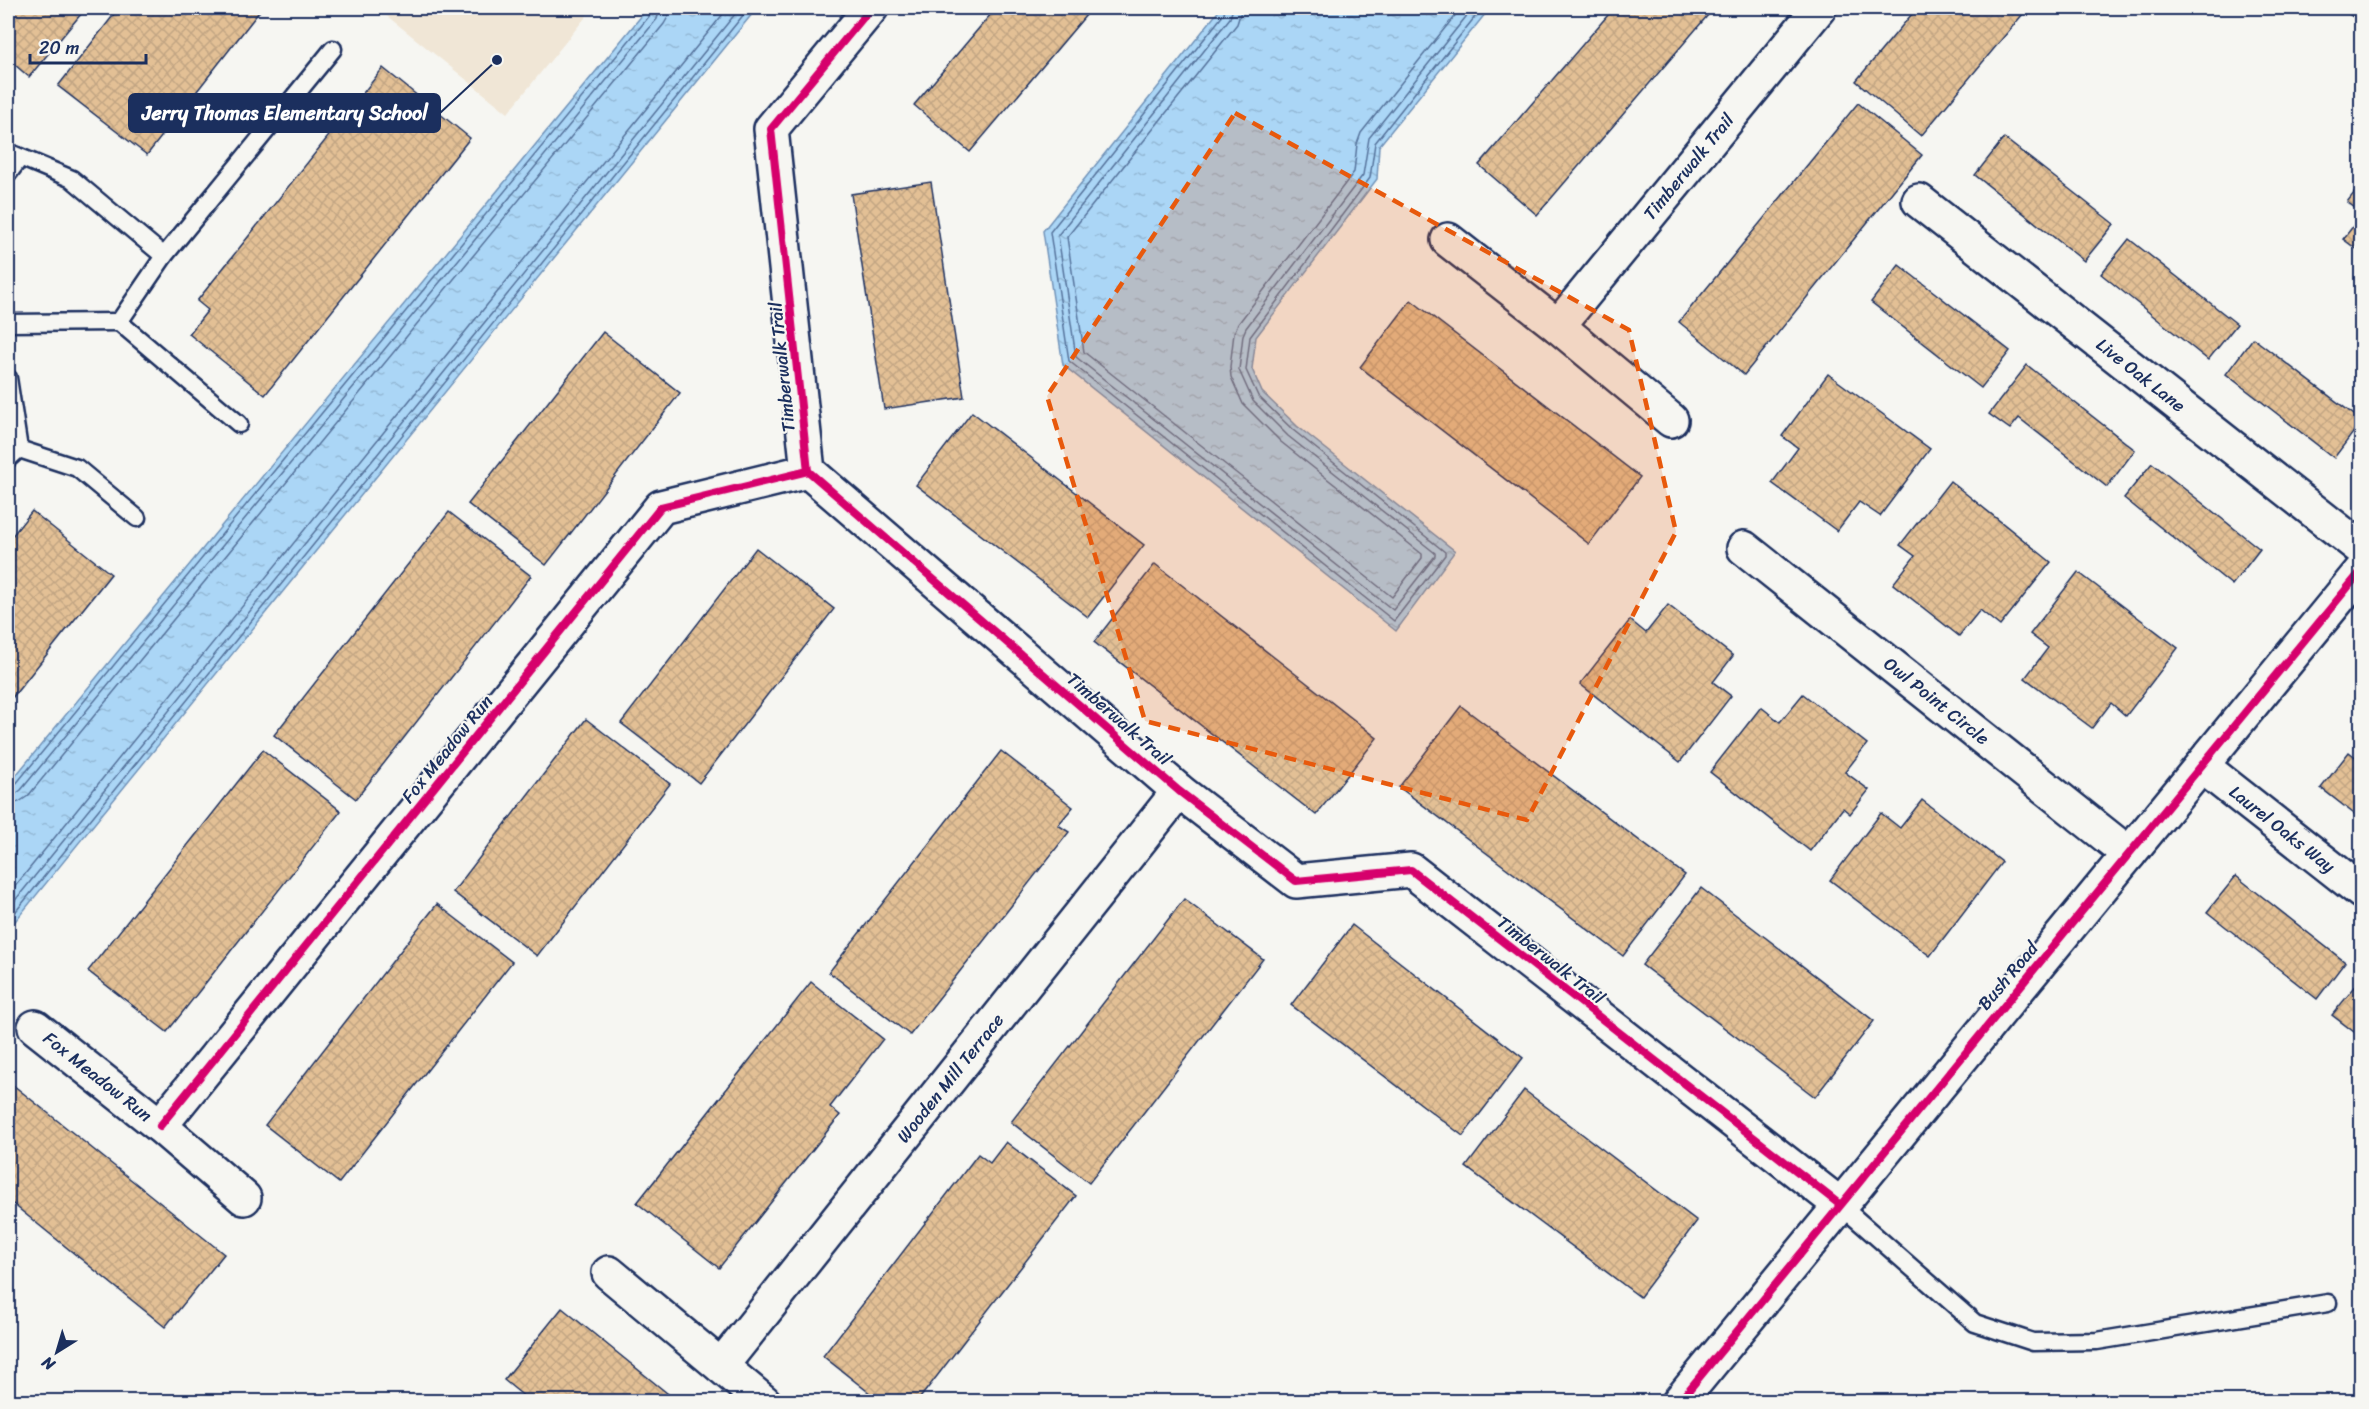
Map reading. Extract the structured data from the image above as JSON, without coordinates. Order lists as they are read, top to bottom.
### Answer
{
  "streets": {
    "street": [
      "Timberwalk Trail",
      "Live Oak Lane",
      "Owl Point Circle",
      "Fox Meadow Run",
      "Laurel Oaks Way",
      "Bush Road",
      "Wooden Mill Terrace"
    ]
  },
  "crossings": [
    ["Timberwalk Trail", "Fox Meadow Run"],
    ["Timberwalk Trail", "Bush Road"],
    ["Timberwalk Trail", "Wooden Mill Terrace"],
    ["Owl Point Circle", "Bush Road"],
    ["Laurel Oaks Way", "Bush Road"]
  ],
  "places": ["Jerry Thomas Elementary School"],
  "scale_bar": "20 m",
  "north": "bottom left"
}
